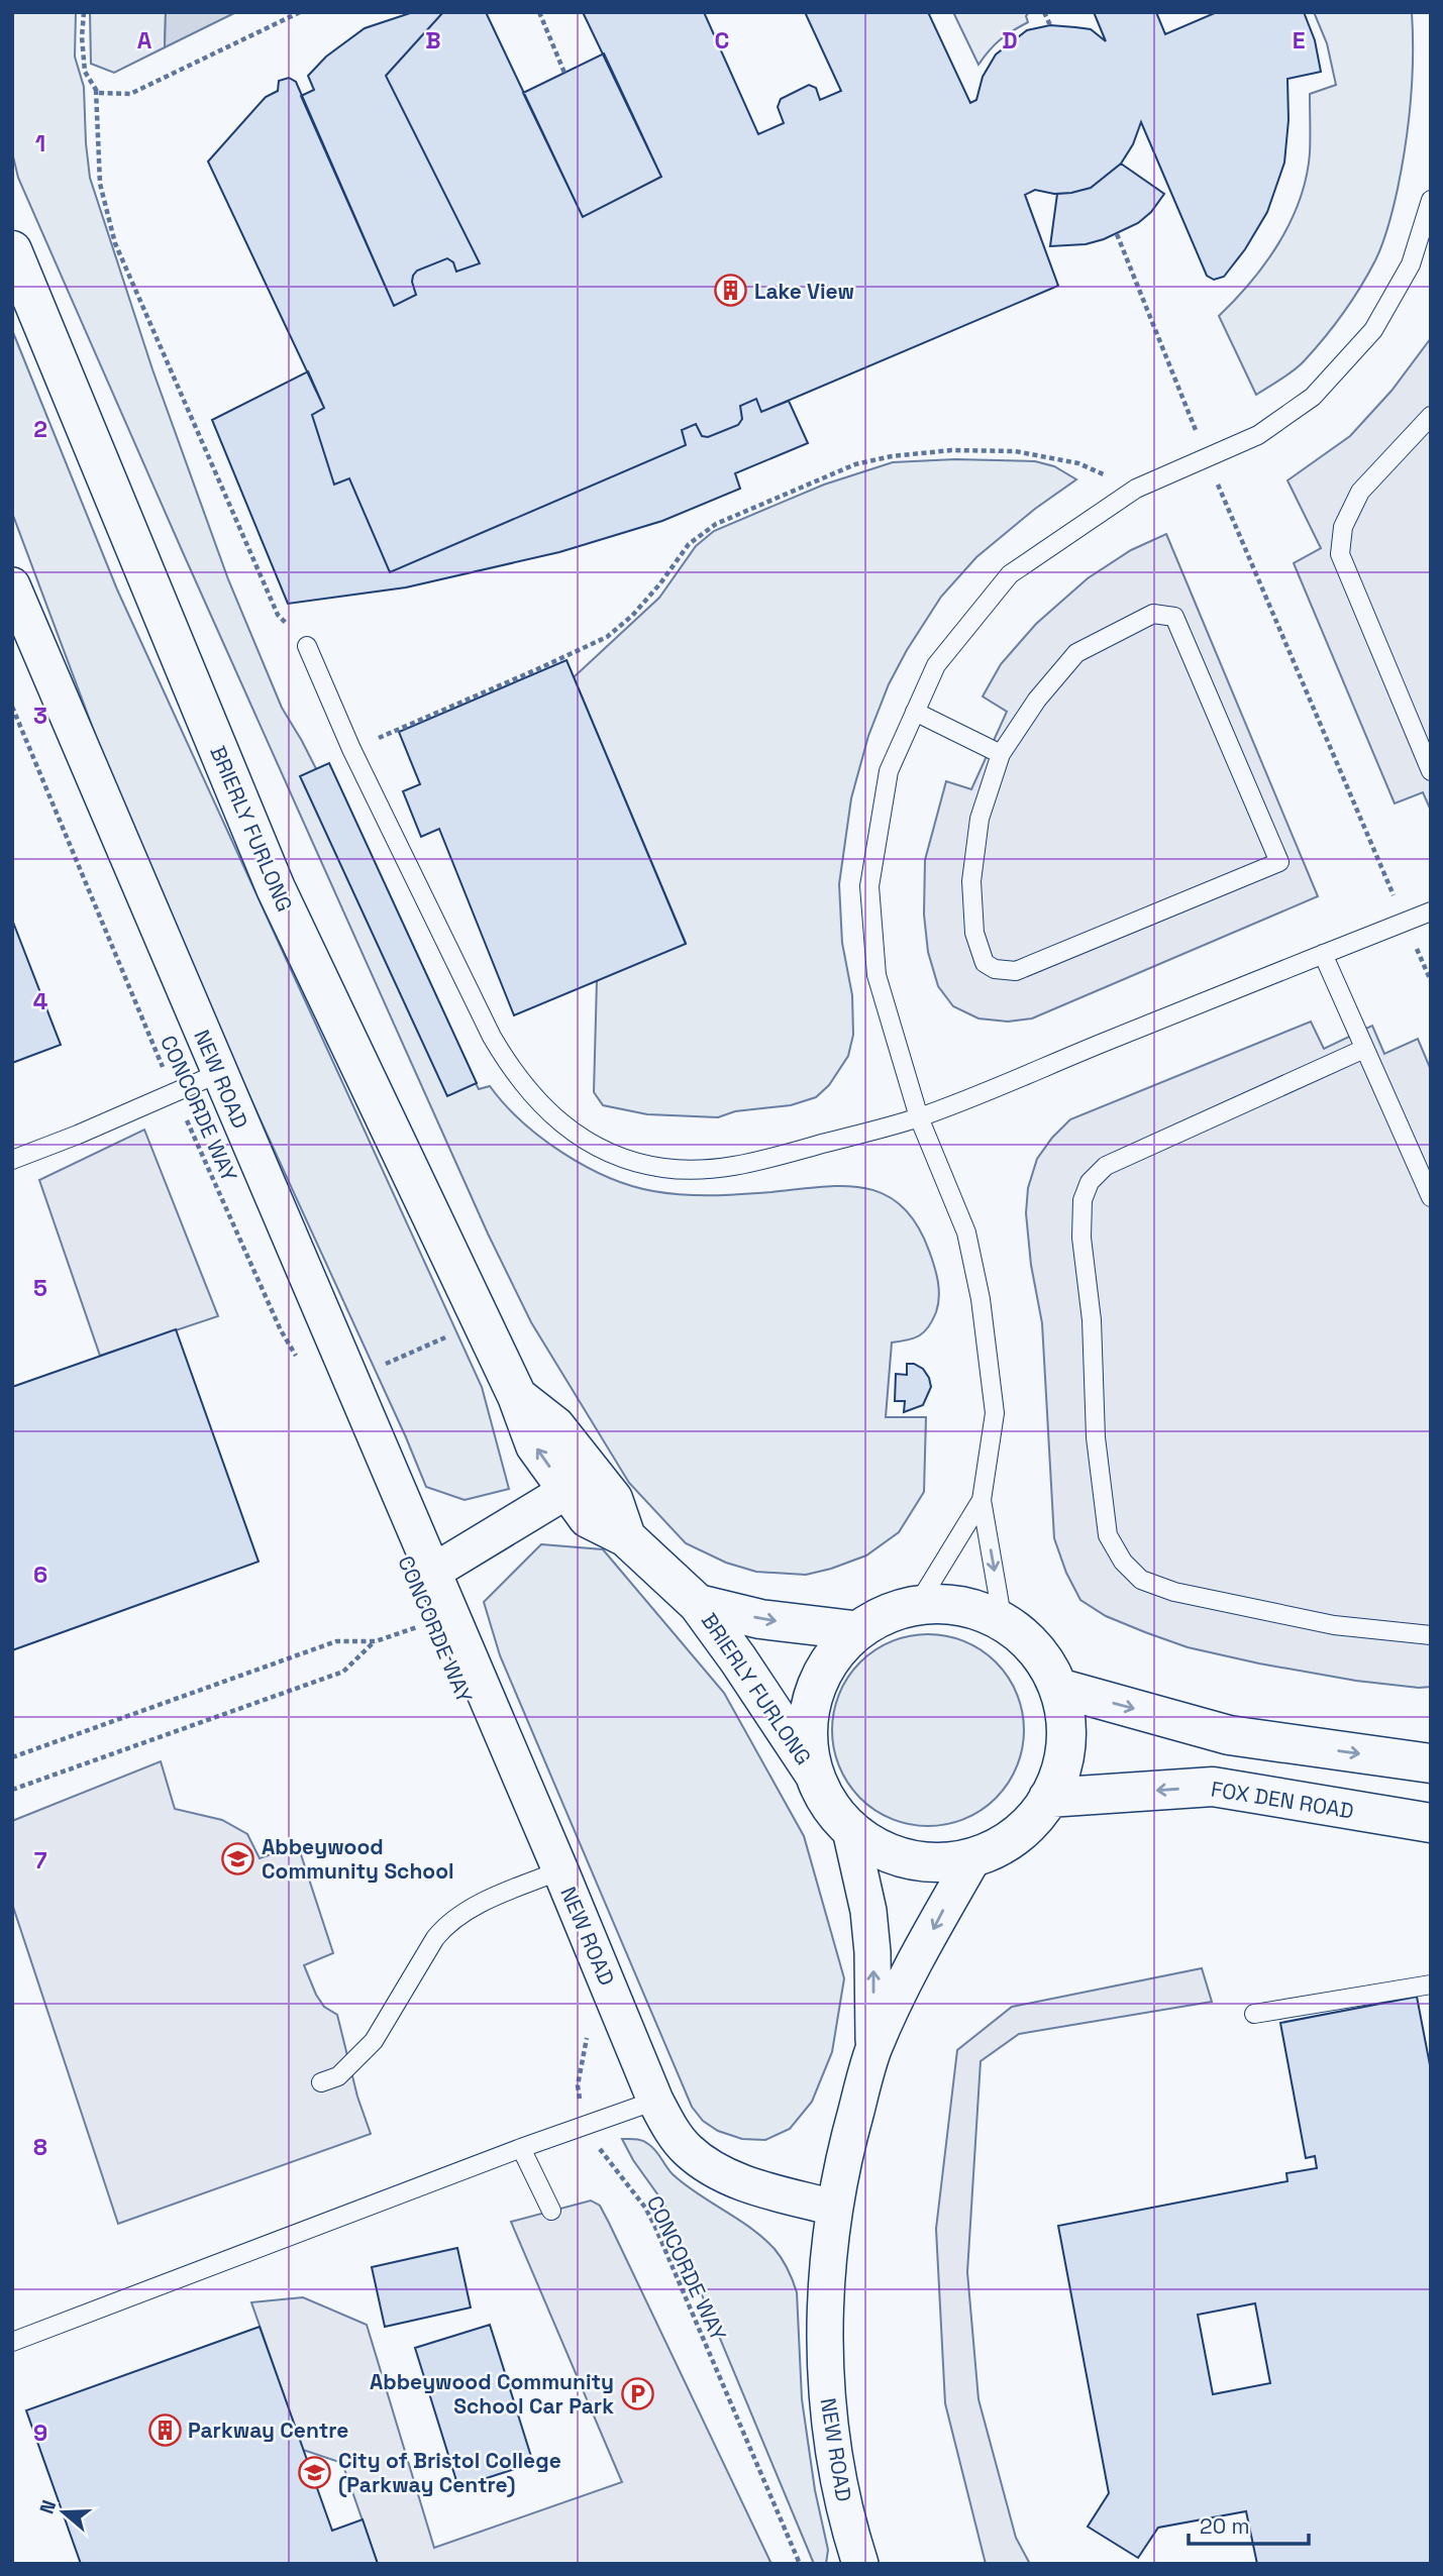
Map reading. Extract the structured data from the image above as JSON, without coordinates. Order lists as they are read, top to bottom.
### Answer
{
  "streets": {
    "street": ["BRIERLY FURLONG", "NEW ROAD", "FOX DEN ROAD"],
    "path": ["CONCORDE WAY"]
  },
  "places": {
    "building": ["Lake View", "Parkway Centre"],
    "school or university": ["Abbeywood Community School", "City of Bristol College (Parkway Centre)"],
    "parking": ["Abbeywood Community School Car Park"]
  },
  "scale_bar": "20 m",
  "north": "left",
  "grid": {
    "columns": [
      "A",
      "B",
      "C",
      "D",
      "E"
    ],
    "rows": [
      "1",
      "2",
      "3",
      "4",
      "5",
      "6",
      "7",
      "8",
      "9"
    ]
  }
}
